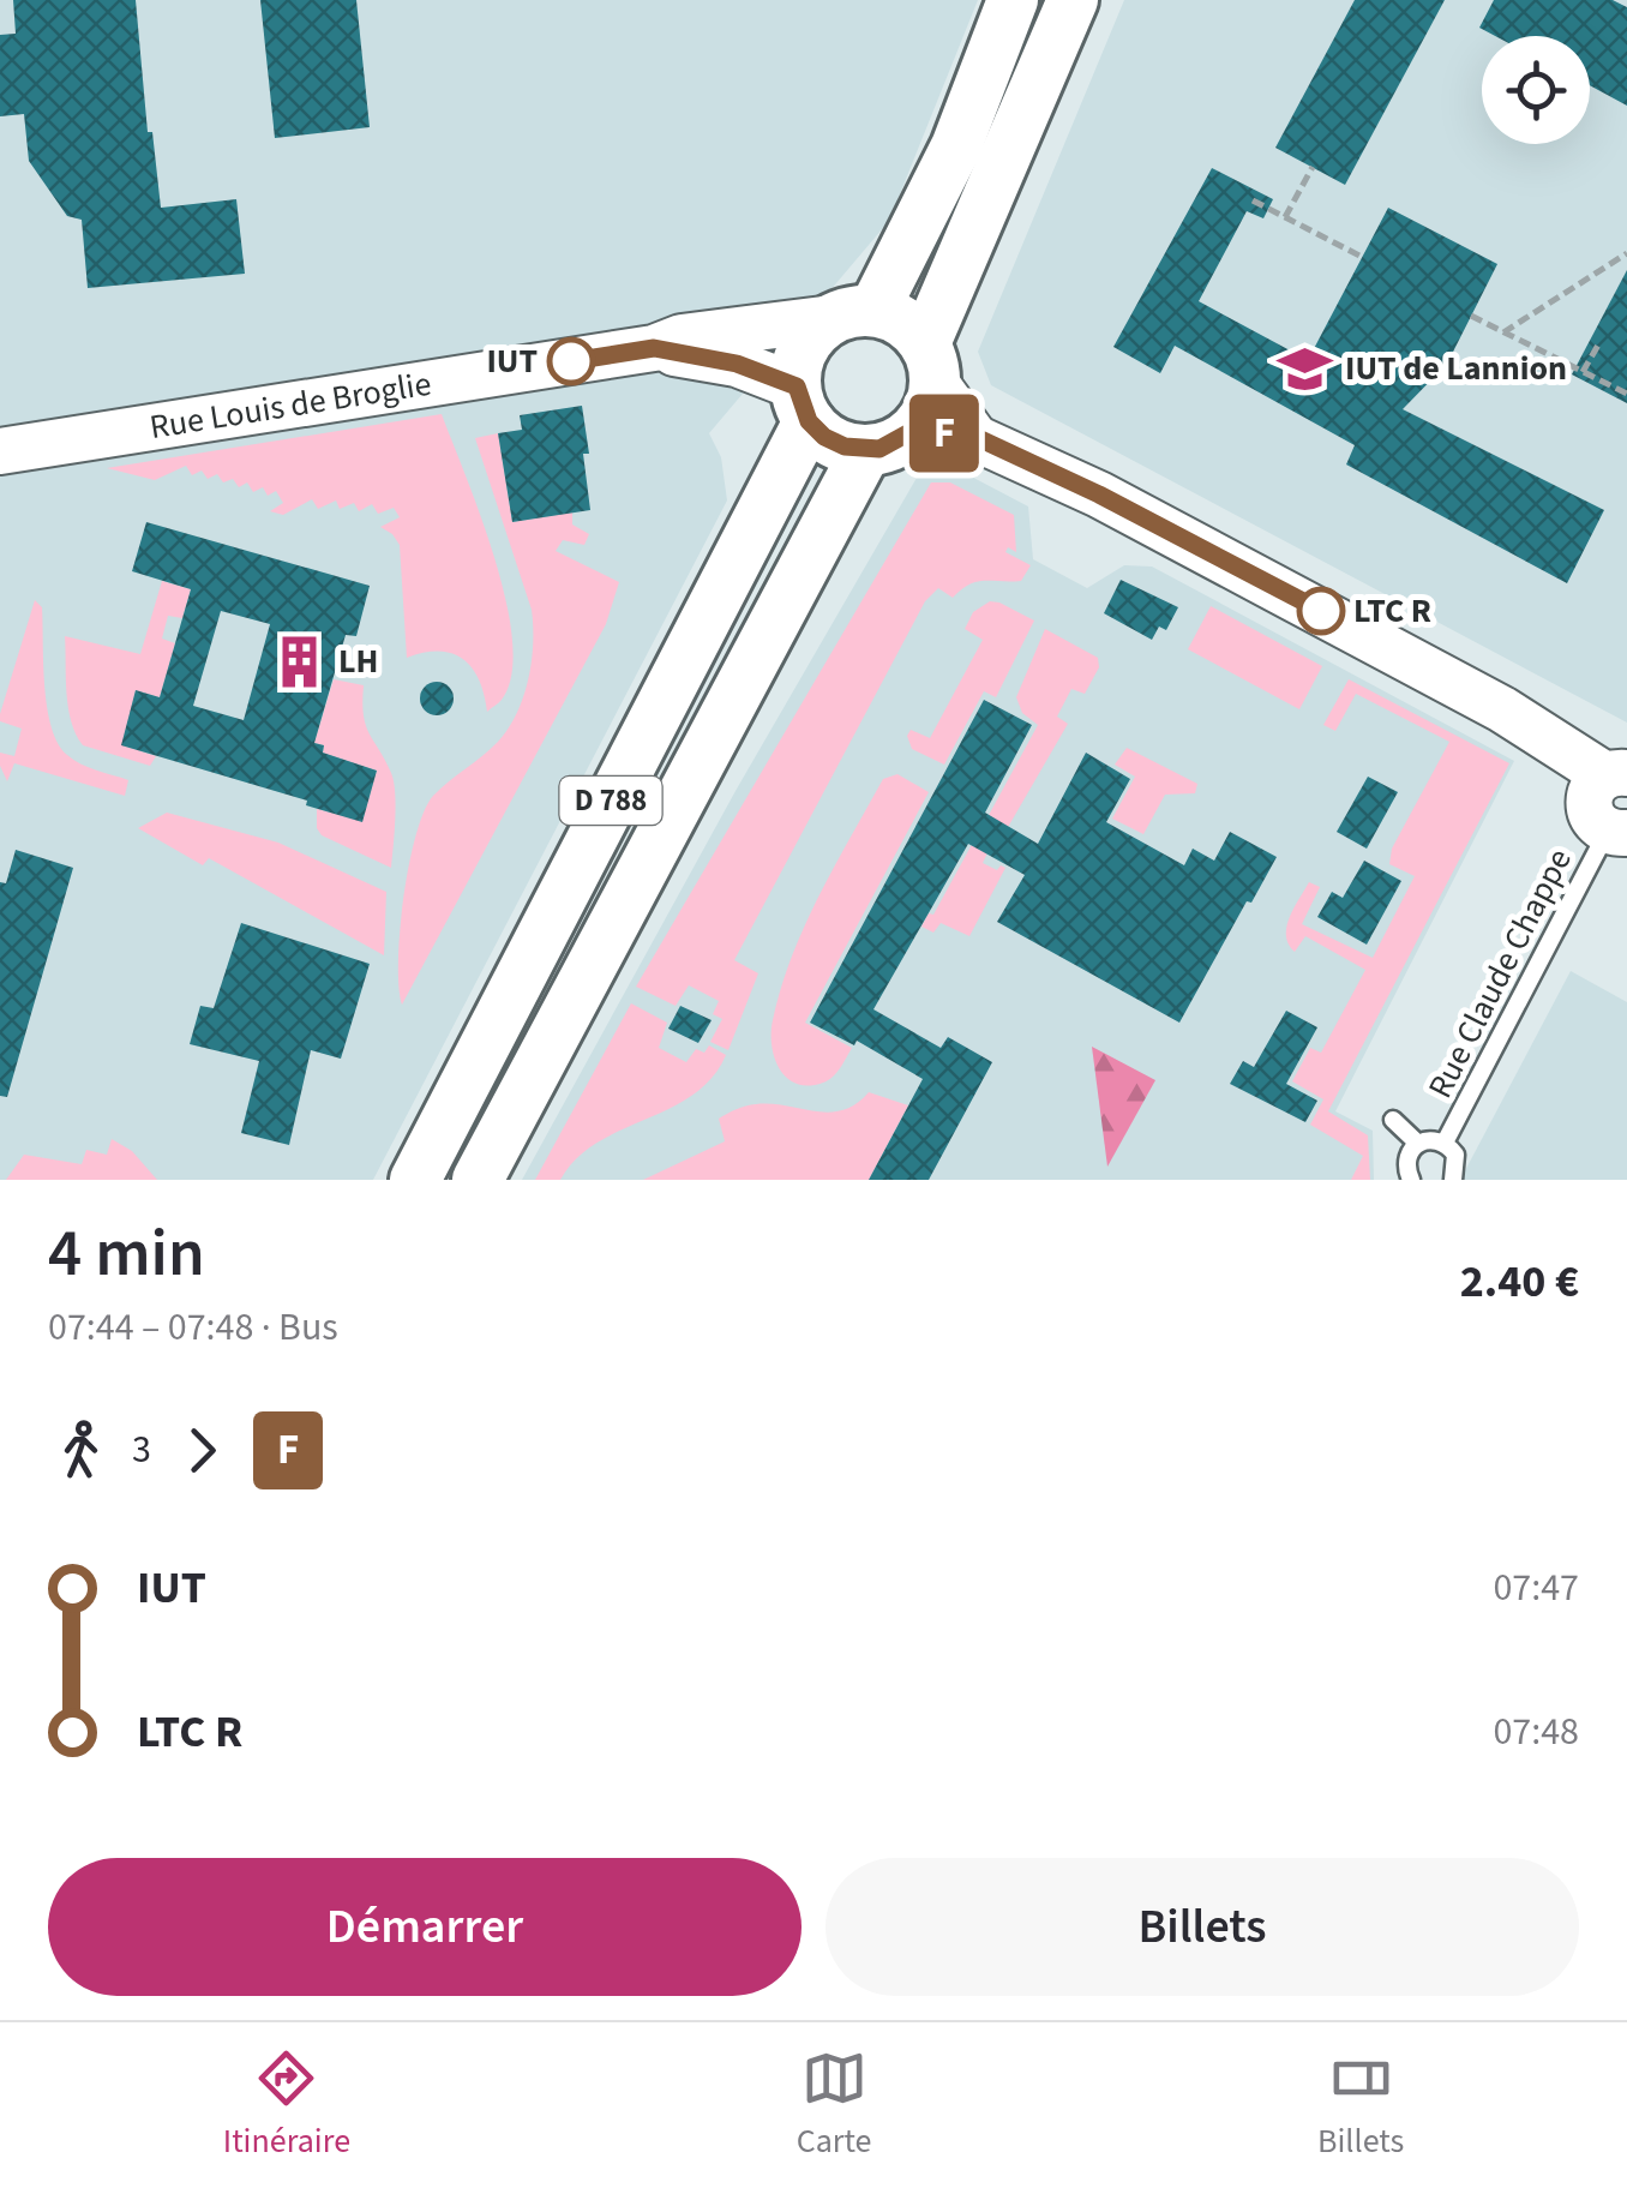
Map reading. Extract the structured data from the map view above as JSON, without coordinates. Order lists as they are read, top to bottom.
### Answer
{
  "streets": {
    "main road": ["D 788"],
    "street": ["Rue Louis de Broglie"],
    "lane": ["Rue Claude Chappe"]
  },
  "crossings": [
    ["Rue Louis de Broglie", "D 788"]
  ],
  "places": {
    "other": ["IUT", "LTC R"],
    "school or university": ["IUT de Lannion"],
    "building": ["LH"]
  },
  "lines": ["bus line F"],
  "page": {
    "on_map": "F",
    "heading": ["4 min", "07:44 – 07:48 · Bus", "2.40 €"],
    "legs": ["3", "F"],
    "list": [
      {
        "name": "IUT",
        "value": "07:47"
      },
      {
        "name": "LTC R",
        "value": "07:48"
      }
    ],
    "buttons": ["Démarrer", "Billets"],
    "tabs": ["Itinéraire", "Carte", "Billets"]
  }
}
